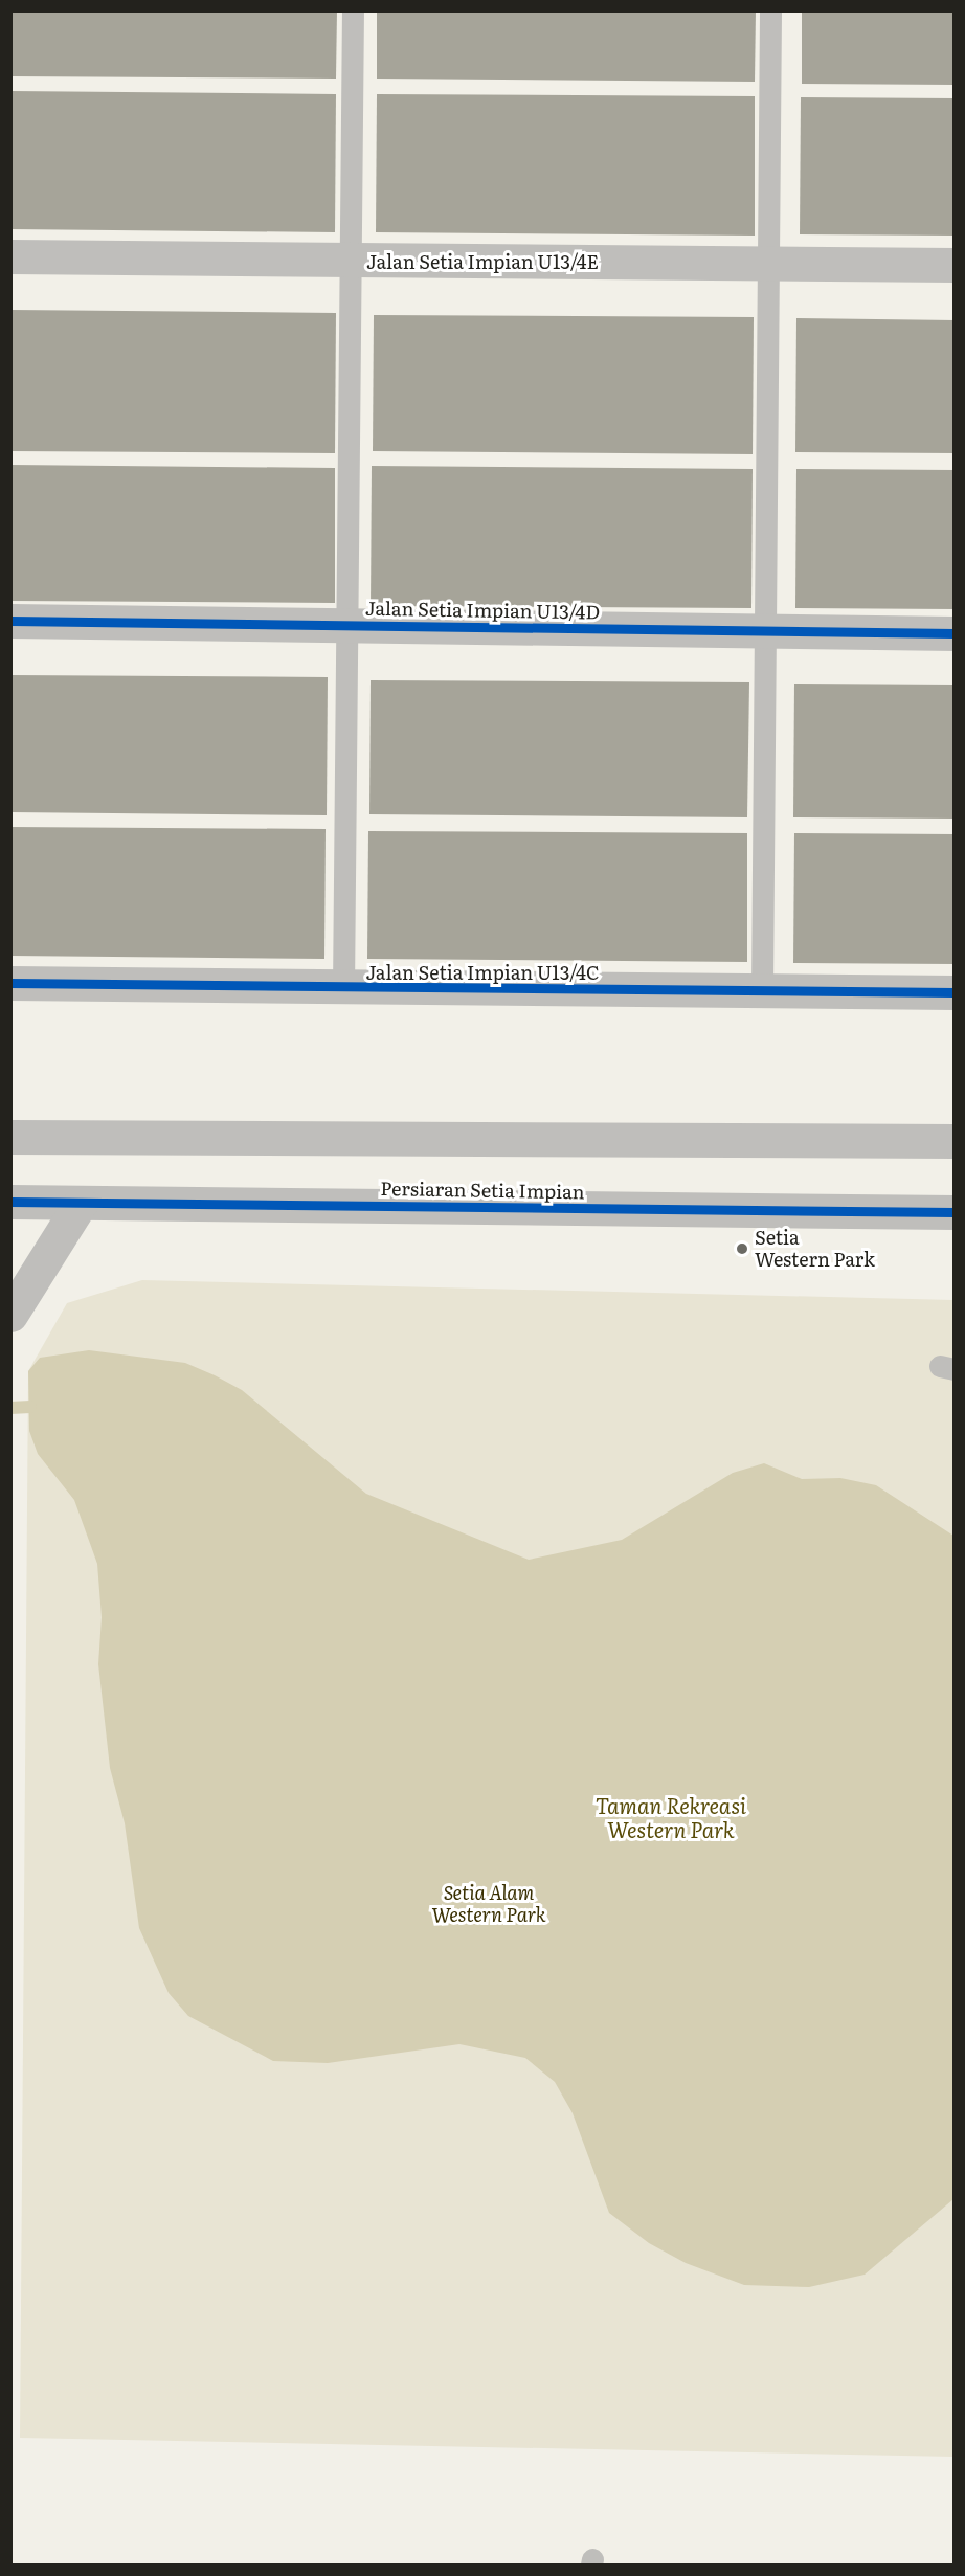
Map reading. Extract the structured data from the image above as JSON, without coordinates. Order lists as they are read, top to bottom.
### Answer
{
  "streets": {
    "street": [
      "Jalan Setia Impian U13/4E",
      "Jalan Setia Impian U13/4D",
      "Jalan Setia Impian U13/4C",
      "Persiaran Setia Impian"
    ]
  },
  "water": ["Taman Rekreasi Western Park"],
  "parks": ["Setia Alam Western Park"],
  "places": ["Setia Western Park"]
}
